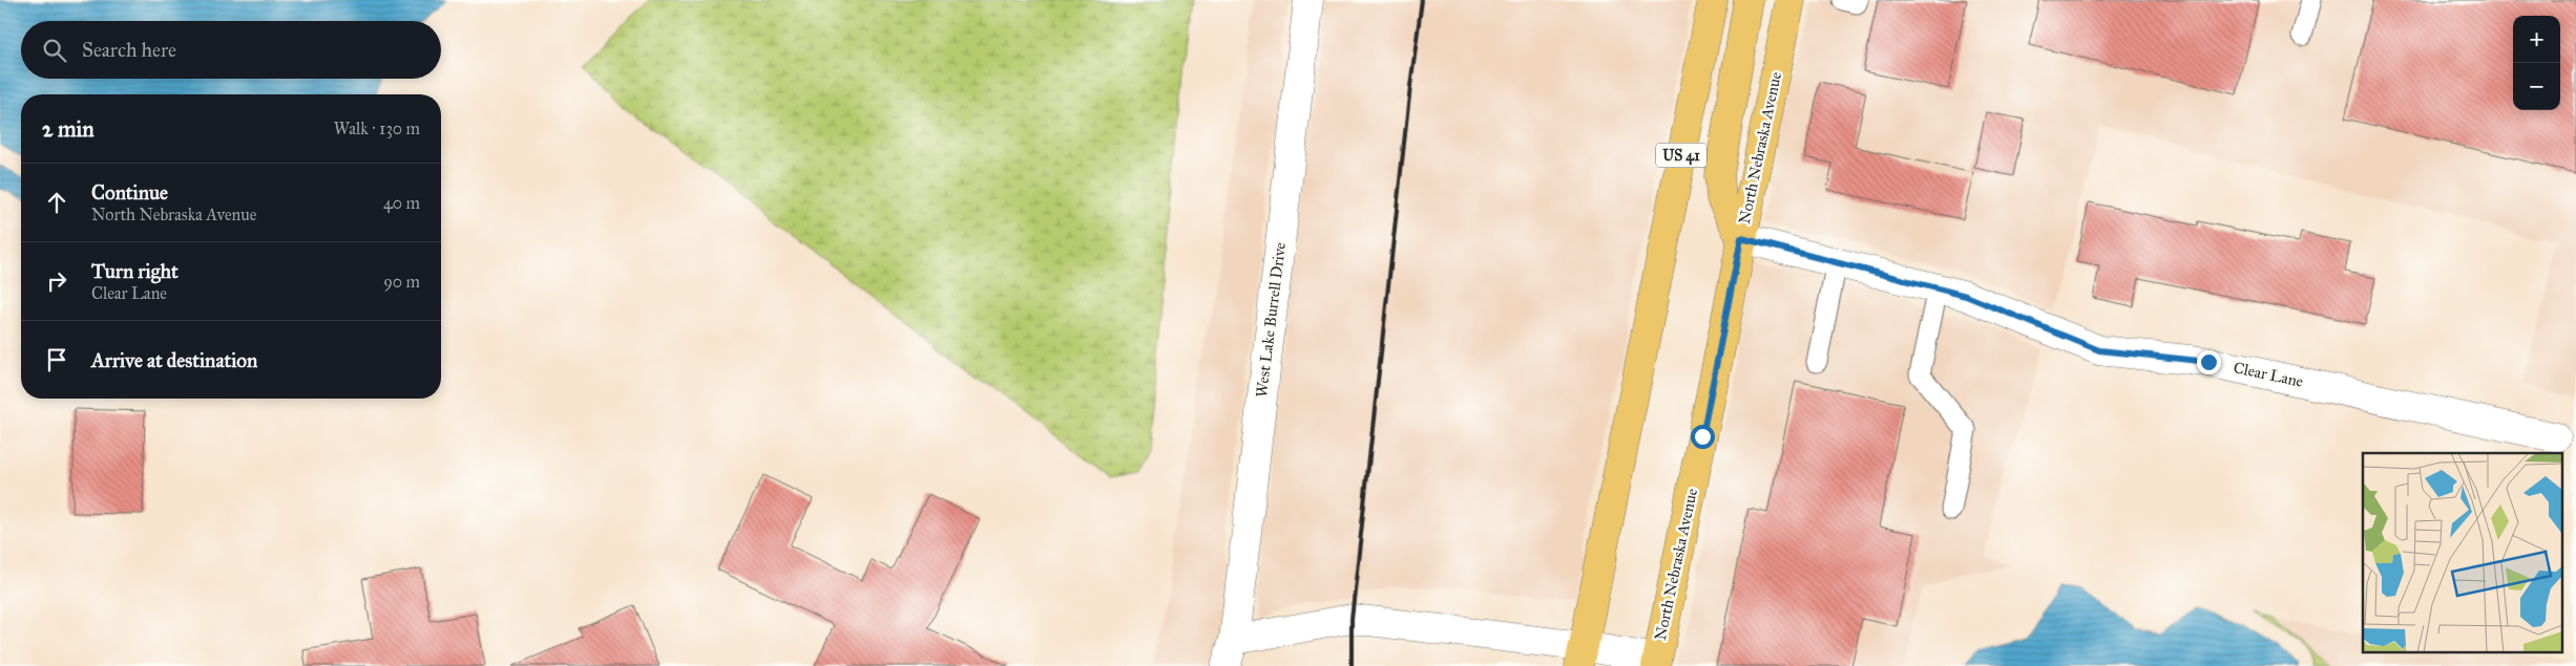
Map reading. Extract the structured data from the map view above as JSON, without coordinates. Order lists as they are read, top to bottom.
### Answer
{
  "streets": {
    "main road": ["North Nebraska Avenue", "US 41"],
    "street": ["West Lake Burrell Drive", "Clear Lane"]
  },
  "crossings": [
    ["North Nebraska Avenue", "West Lake Burrell Drive"],
    ["North Nebraska Avenue", "Clear Lane"],
    ["US 41", "West Lake Burrell Drive"]
  ],
  "page": {
    "map_buttons": ["+", "−"],
    "search": "Search here",
    "heading": ["2 min", "Walk · 130 m"],
    "list": [
      ["Continue", "North Nebraska Avenue", "40 m"],
      ["Turn right", "Clear Lane", "90 m"],
      "Arrive at destination"
    ]
  }
}
